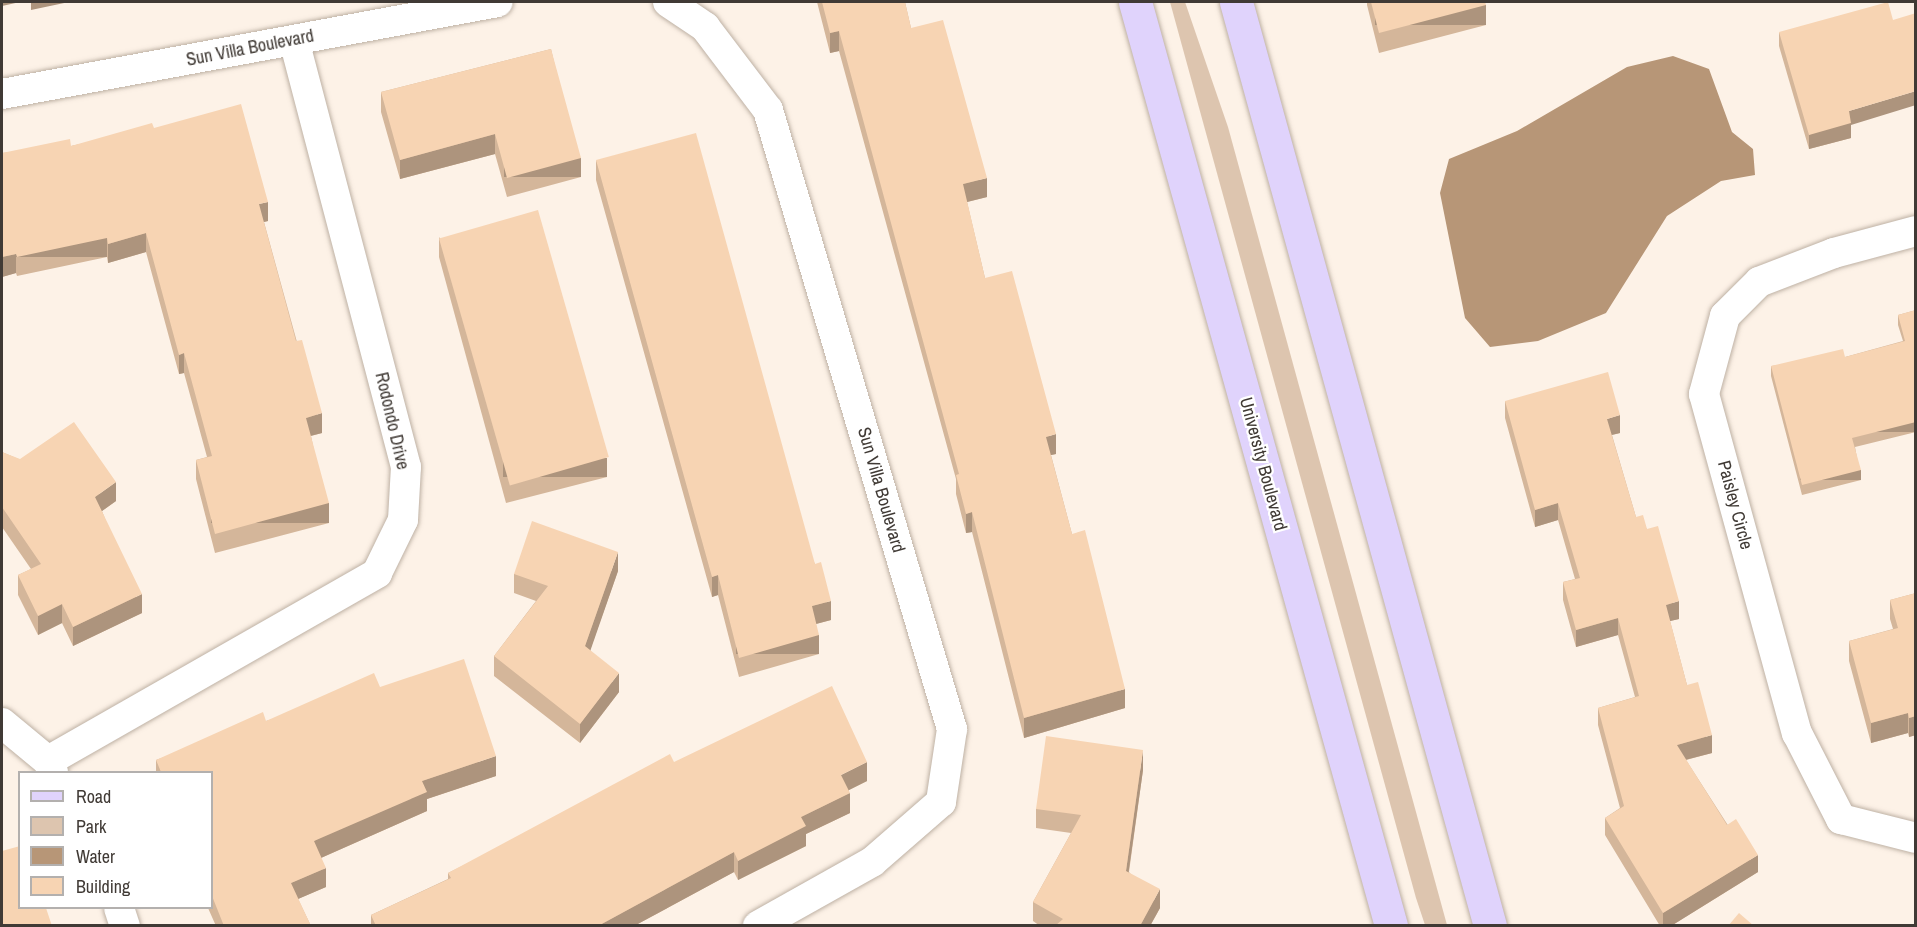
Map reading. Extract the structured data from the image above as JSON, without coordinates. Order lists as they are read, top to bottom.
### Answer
{
  "streets": {
    "main road": ["University Boulevard"],
    "street": ["Sun Villa Boulevard", "Rodondo Drive", "Paisley Circle"]
  },
  "crossings": [
    ["Sun Villa Boulevard", "Rodondo Drive"]
  ],
  "legend": [
    "Road",
    "Park",
    "Water",
    "Building"
  ]
}
